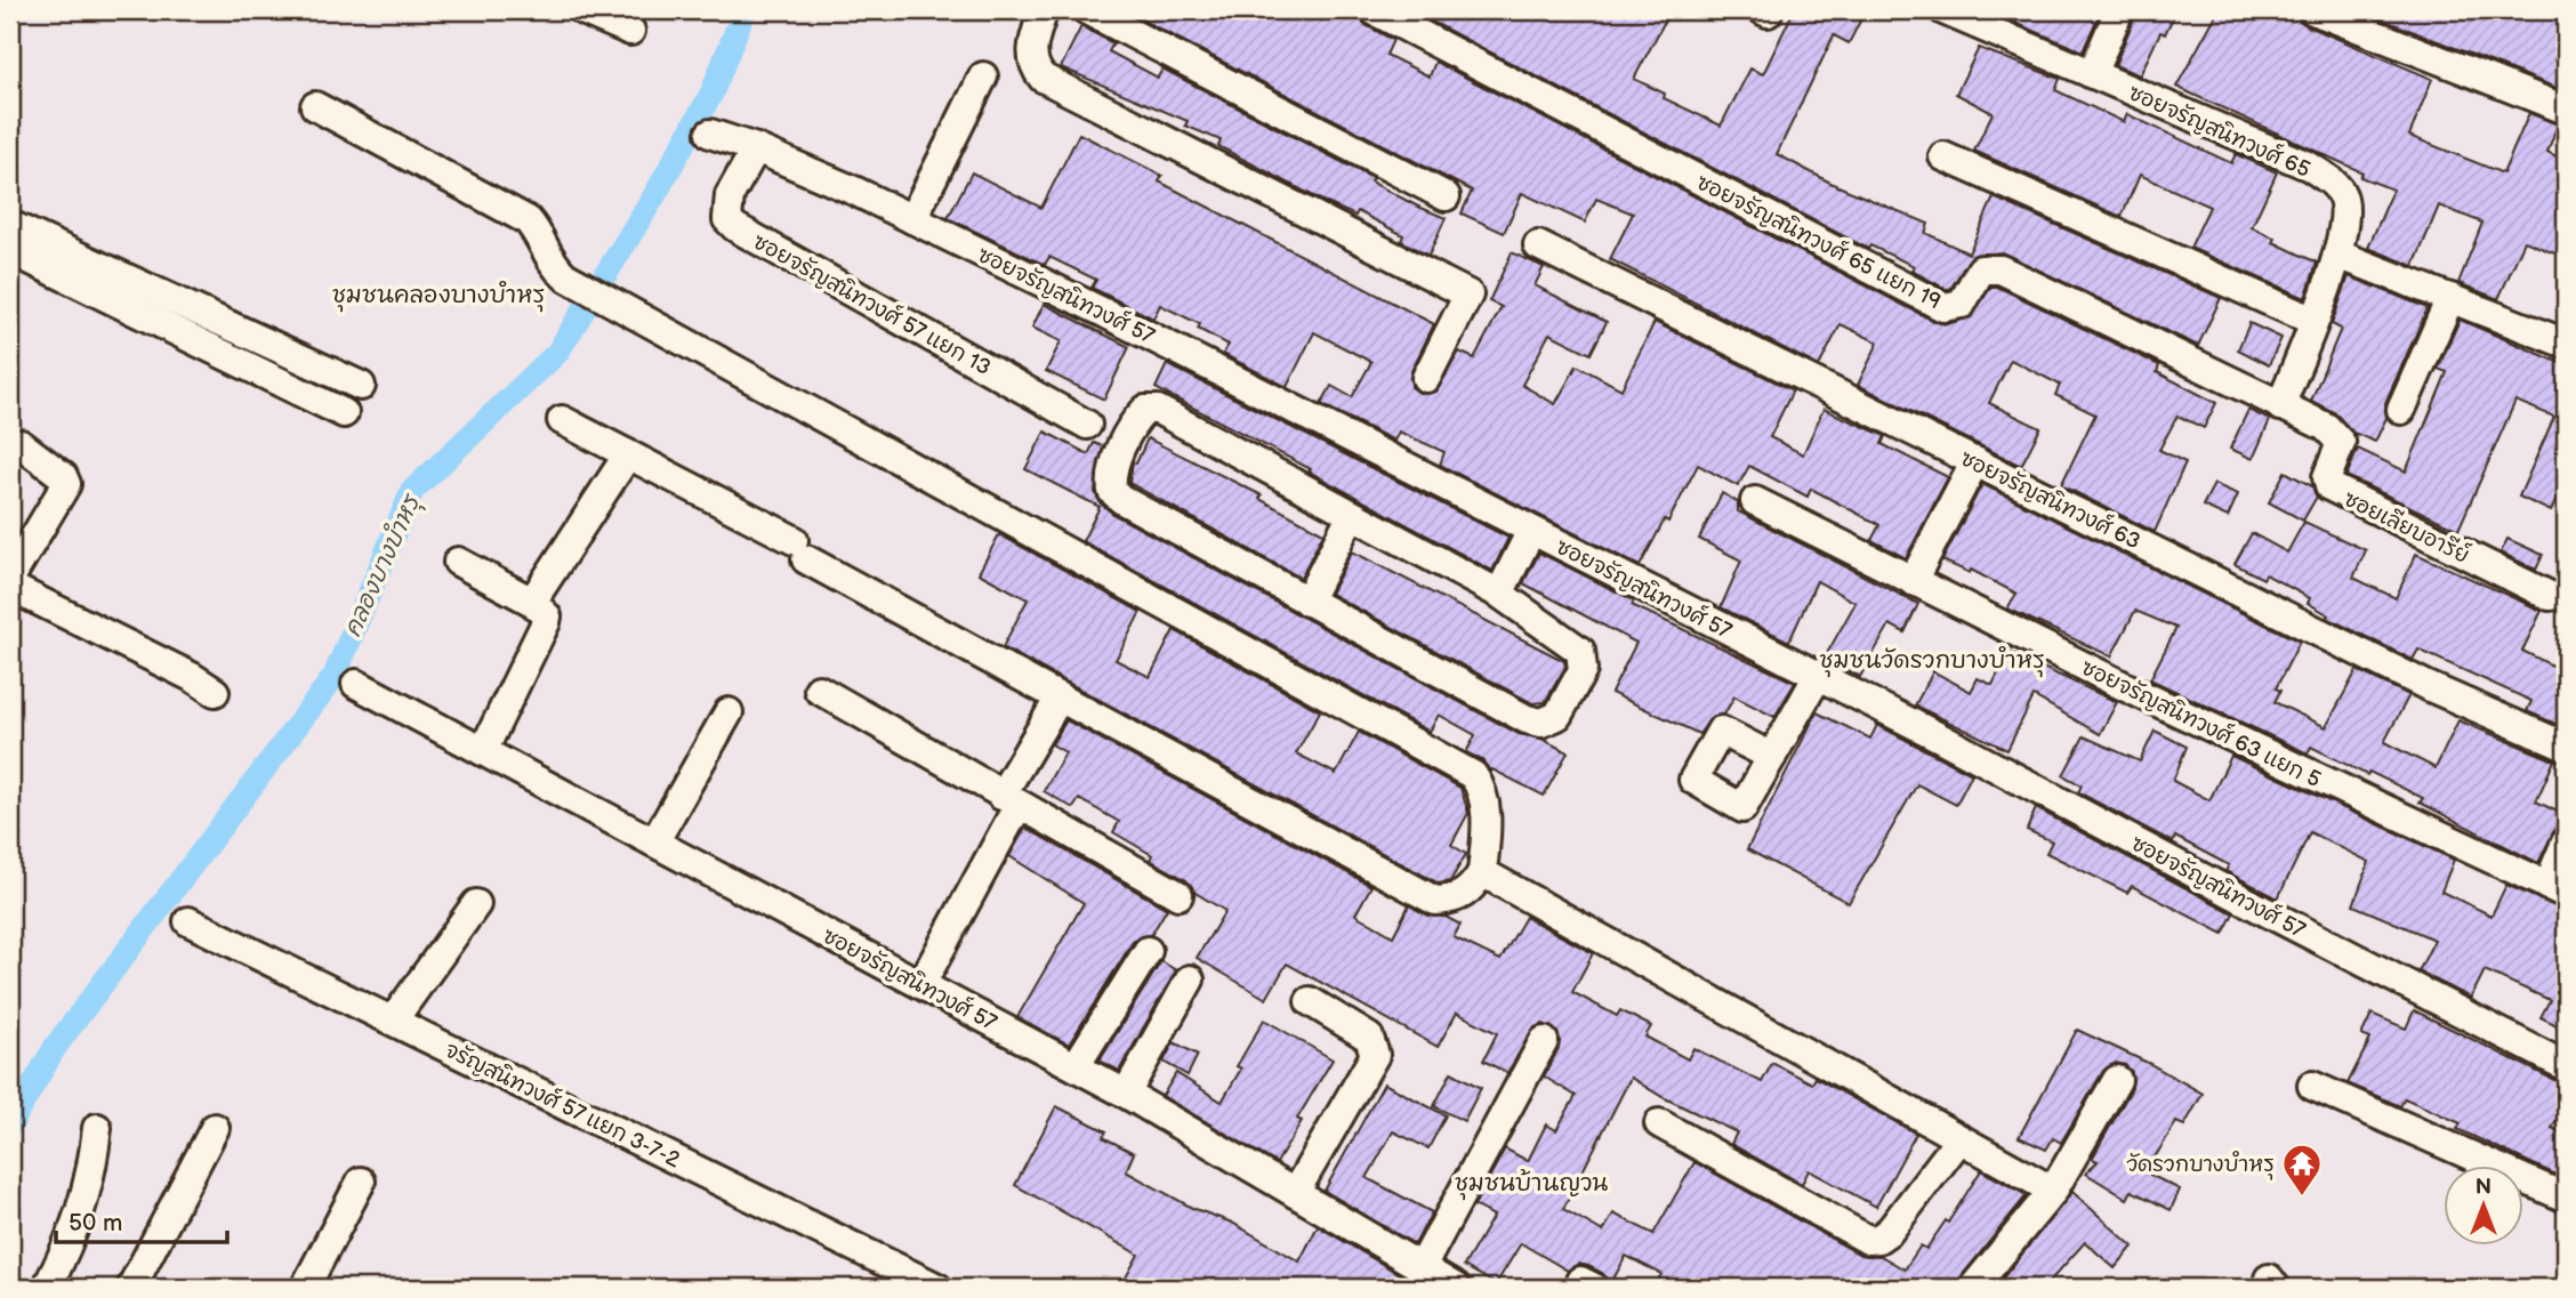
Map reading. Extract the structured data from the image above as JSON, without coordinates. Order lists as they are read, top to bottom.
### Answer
{
  "streets": {
    "street": [
      "ซอยจรัญสนิทวงศ์ 65",
      "ซอยจรัญสนิทวงศ์ 65 แยก 19",
      "ซอยจรัญสนิทวงศ์ 57",
      "ซอยจรัญสนิทวงศ์ 57 แยก 13",
      "ซอยจรัญสนิทวงศ์ 63",
      "ซอยเลียบอารีย์",
      "ซอยจรัญสนิทวงศ์ 63 แยก 5",
      "จรัญสนิทวงศ์ 57 แยก 3-7-2"
    ]
  },
  "crossings": [
    ["ซอยจรัญสนิทวงศ์ 65 แยก 19", "ซอยเลียบอารีย์"],
    ["ซอยจรัญสนิทวงศ์ 57", "ซอยจรัญสนิทวงศ์ 57 แยก 13"]
  ],
  "districts": ["ชุมชนคลองบางบำหรุ", "ชุมชนวัดรวกบางบำหรุ", "ชุมชนบ้านญวน"],
  "water": ["คลองบางบำหรุ"],
  "places": {
    "temple": ["วัดรวกบางบำหรุ"]
  },
  "scale_bar": "50 m",
  "north": "top"
}
